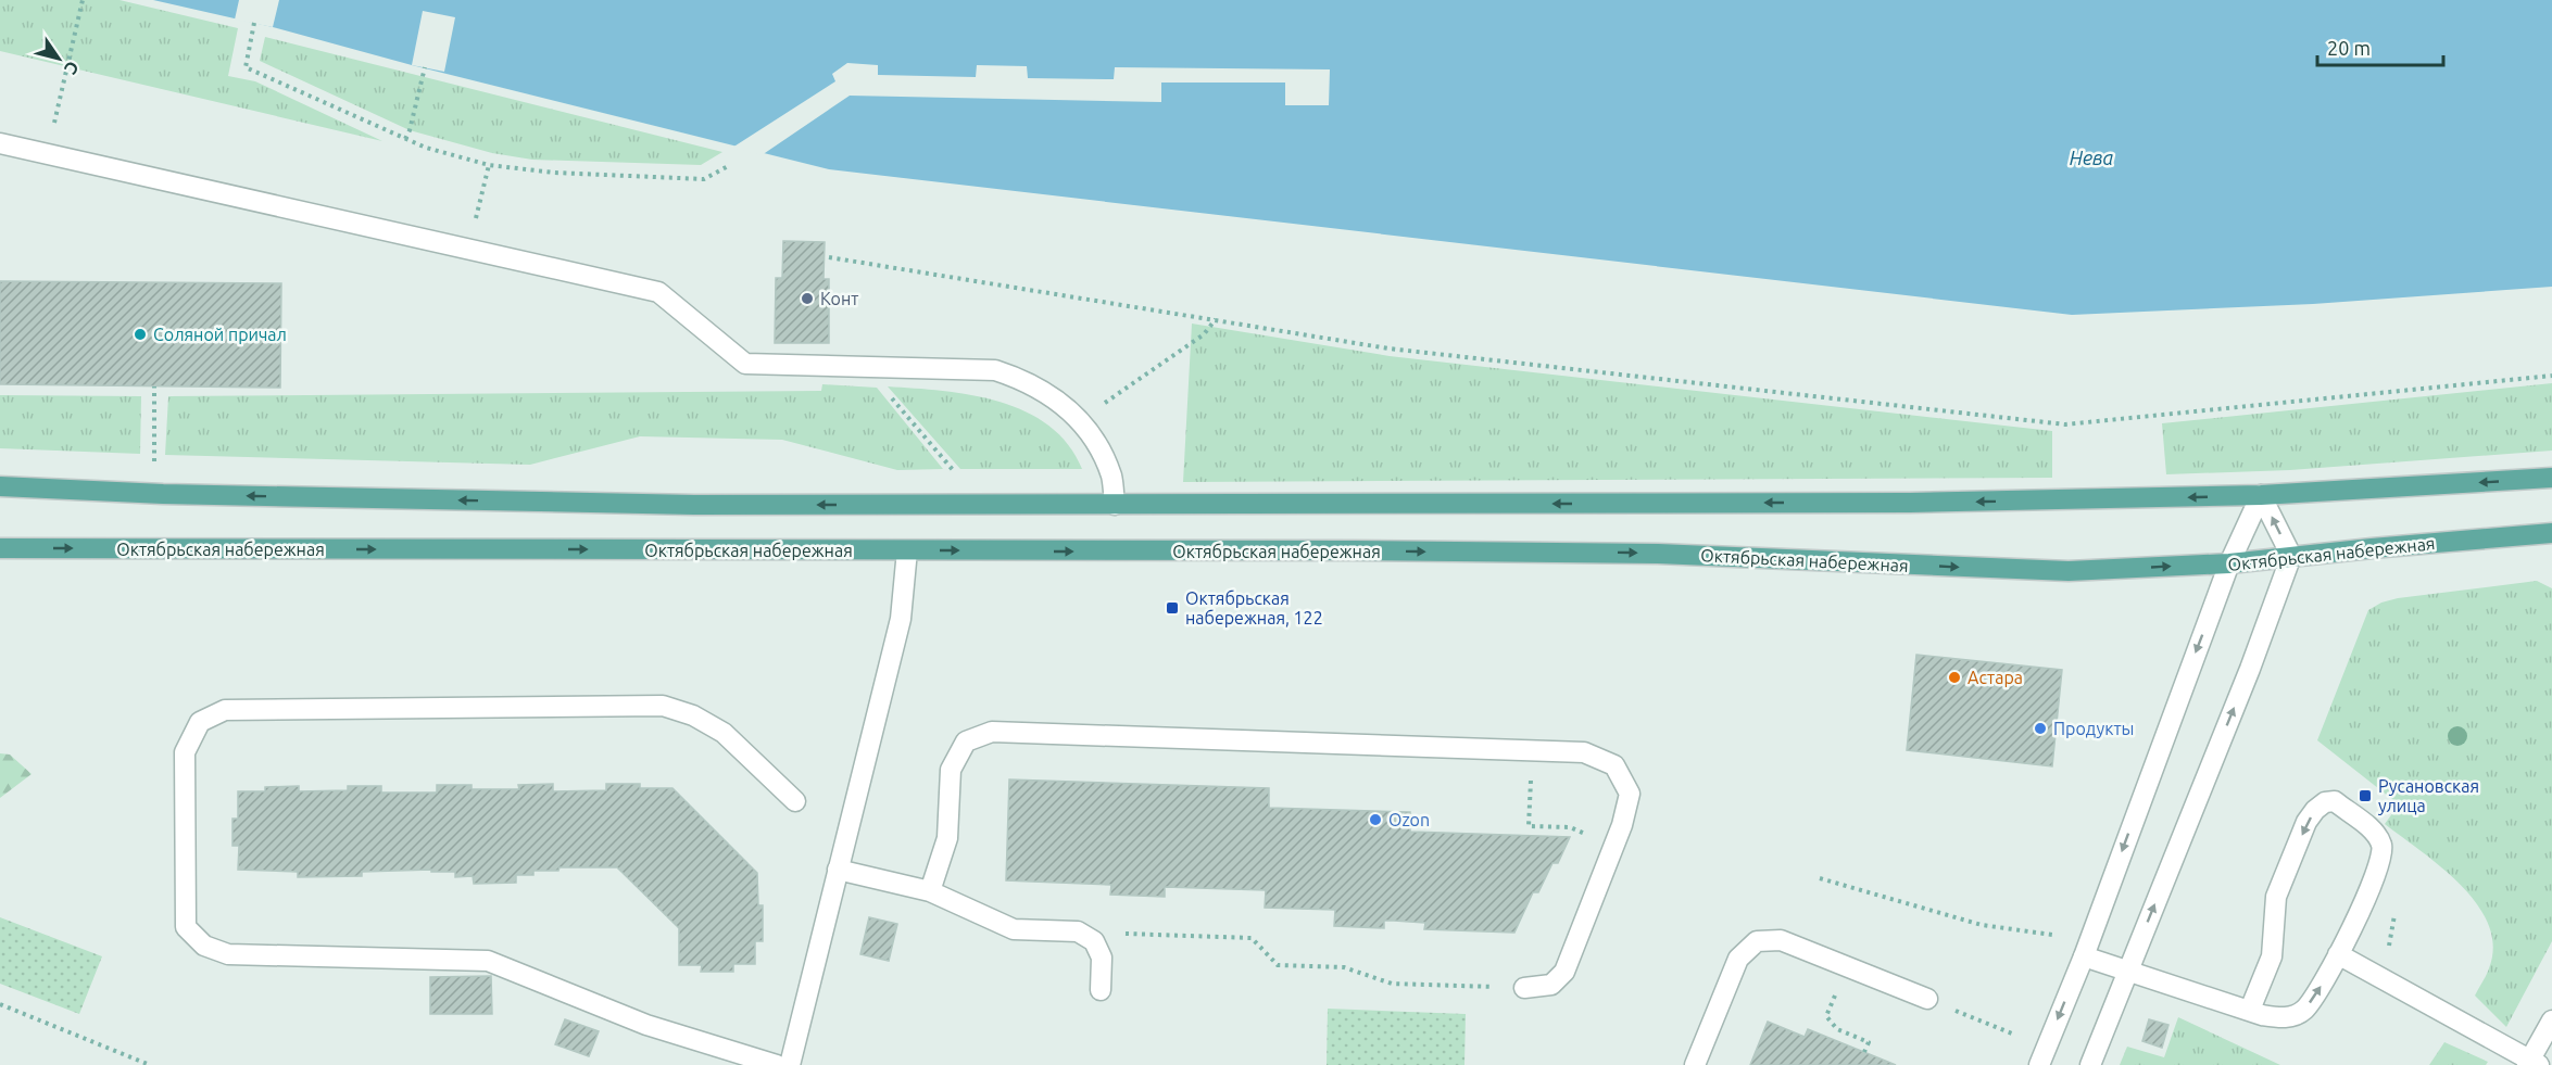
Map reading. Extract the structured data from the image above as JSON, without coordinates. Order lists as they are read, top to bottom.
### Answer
{
  "streets": {
    "main road": ["Октябрьская набережная"]
  },
  "water": ["Нева"],
  "places": {
    "other": [
      "Конт",
      "Соляной причал",
      "Астара",
      "Продукты",
      "Ozon"
    ],
    "transit": ["Октябрьская набережная, 122", "Русановская улица"]
  },
  "scale_bar": "20 m",
  "north": "bottom right"
}
